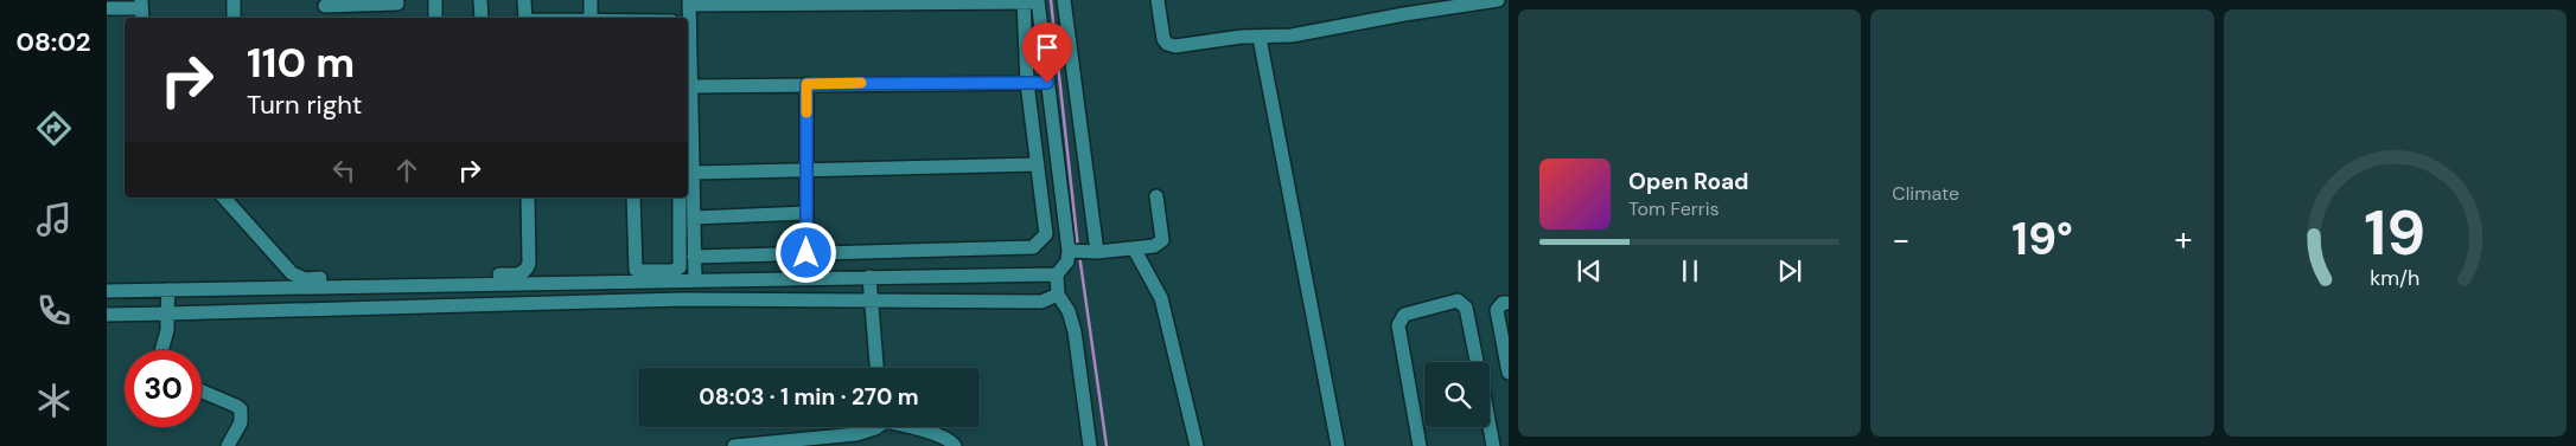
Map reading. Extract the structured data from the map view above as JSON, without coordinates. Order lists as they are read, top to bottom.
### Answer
{
  "page": {
    "tabs": "08:02",
    "tile": "Climate",
    "turn": ["110 m", "Turn right"],
    "song": ["Open Road", "Tom Ferris"],
    "heat": ["−", "19°", "+"],
    "limit": "30",
    "trip": "08:03 · 1 min · 270 m",
    "gauge": ["19", "km/h"]
  }
}
